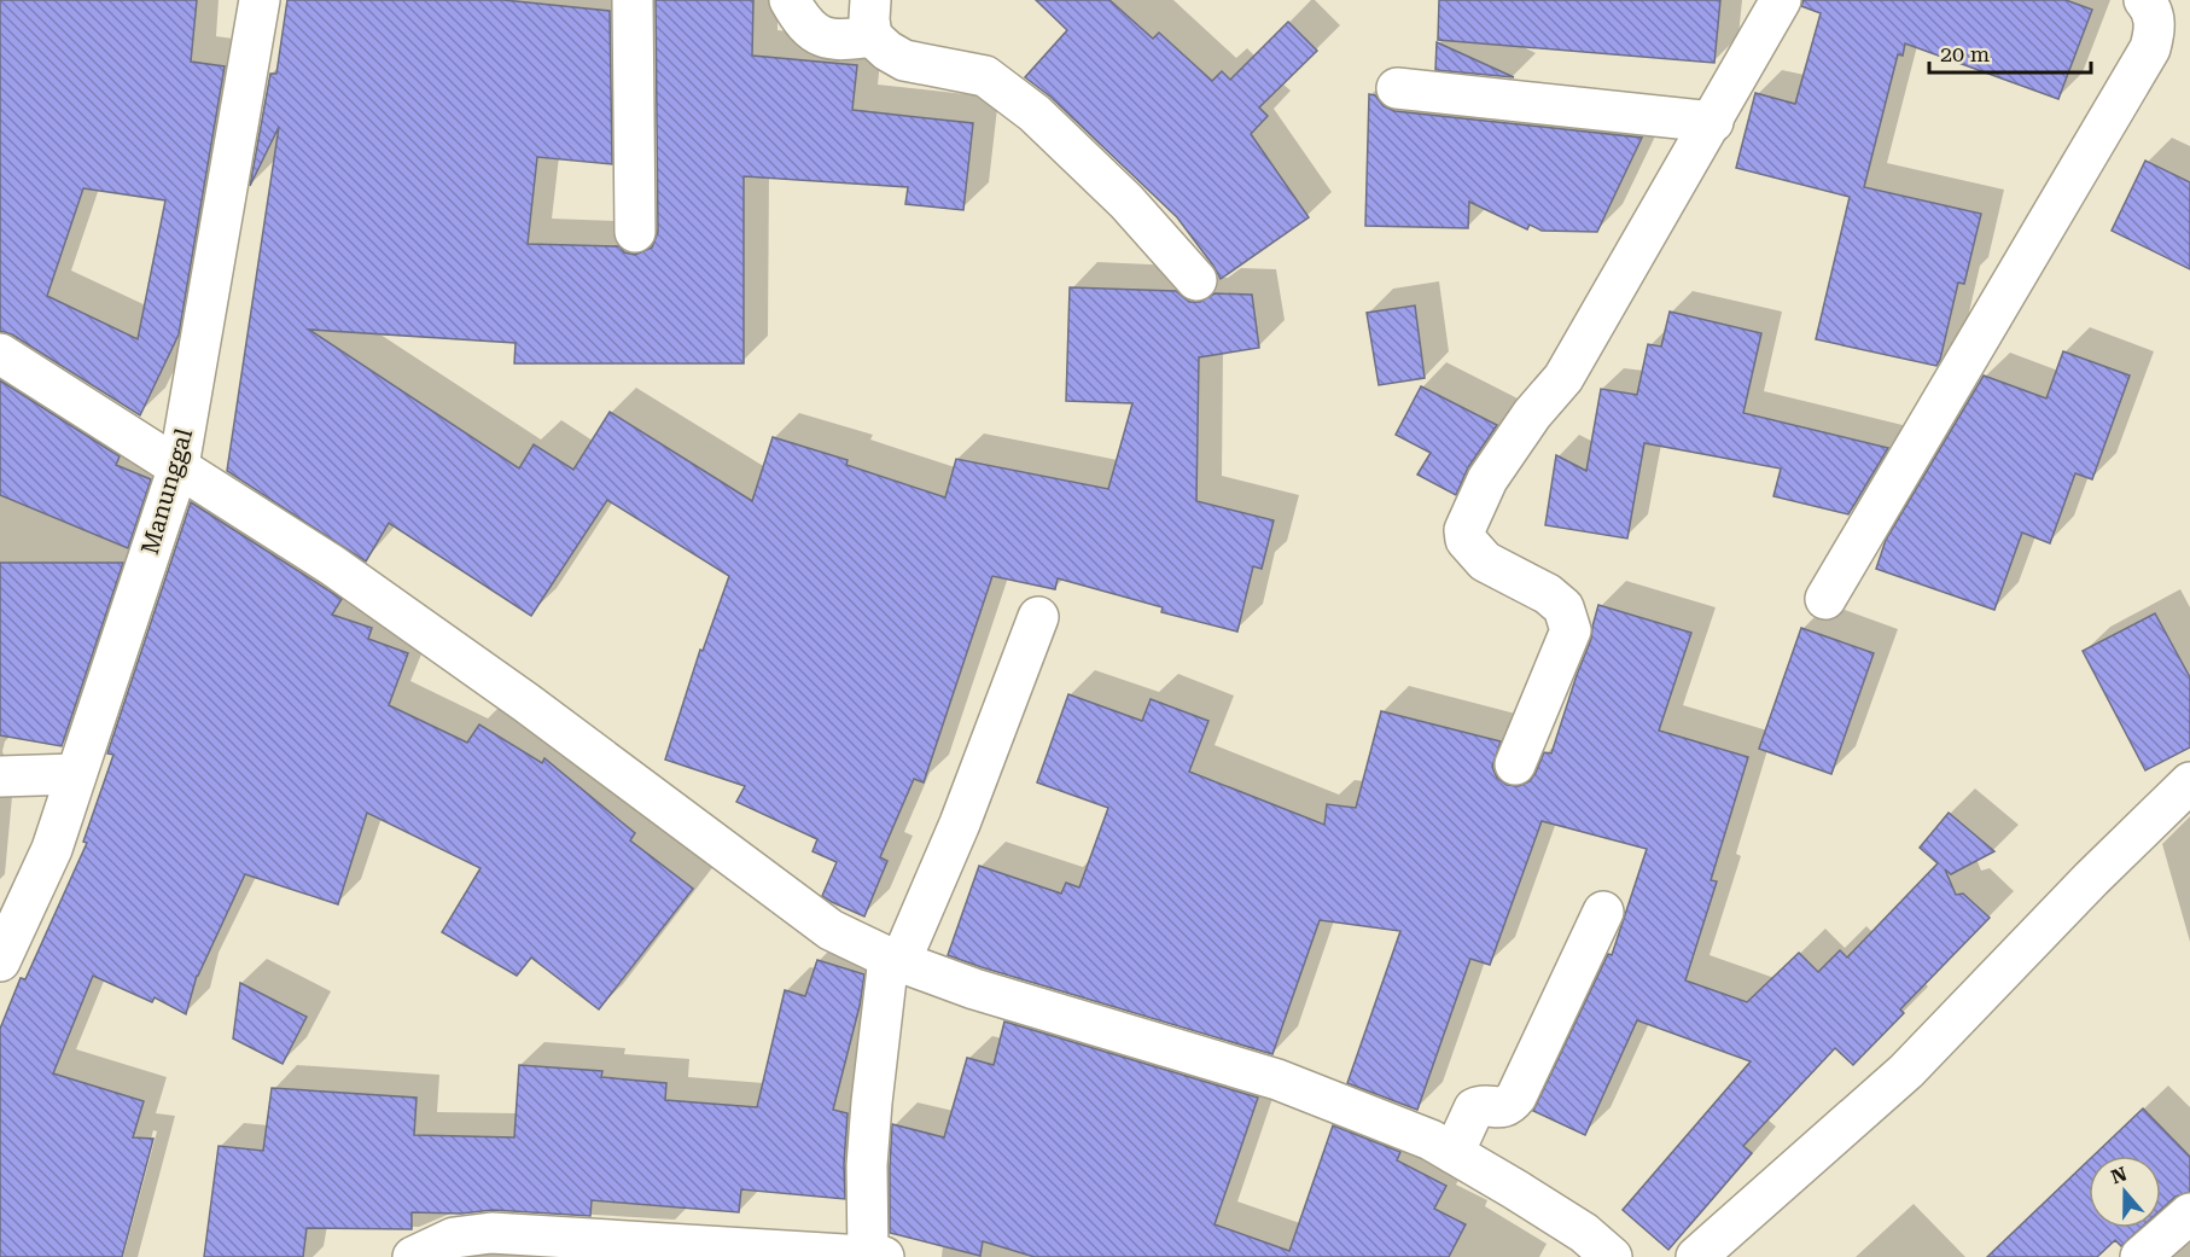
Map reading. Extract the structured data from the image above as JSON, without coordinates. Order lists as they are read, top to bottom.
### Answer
{
  "streets": {
    "street": ["Manunggal"]
  },
  "scale_bar": "20 m",
  "north": "top"
}
